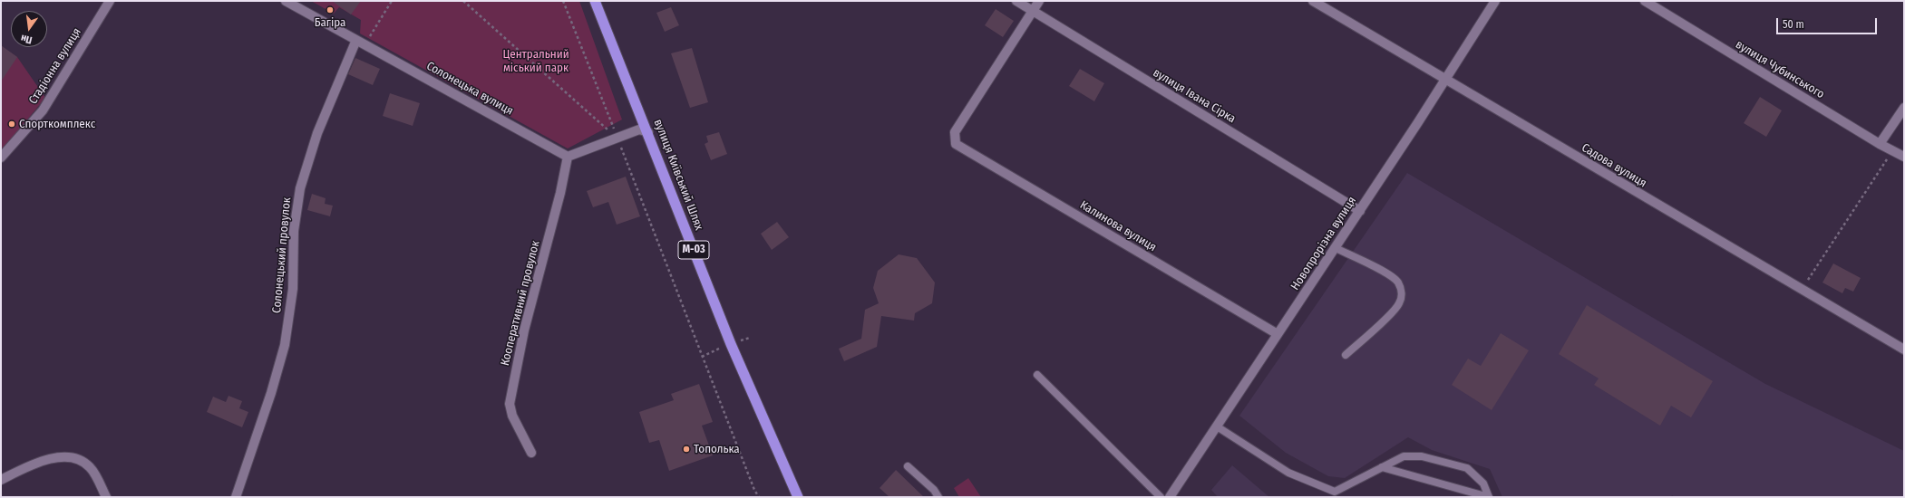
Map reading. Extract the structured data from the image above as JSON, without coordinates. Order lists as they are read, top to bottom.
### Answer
{
  "streets": {
    "highway": ["вулиця Київський Шлях", "М-03"],
    "street": [
      "Стадіонна вулиця",
      "вулиця Чубинського",
      "Солонецька вулиця",
      "вулиця Івана Сірка",
      "Садова вулиця",
      "Калинова вулиця",
      "Новопрорізна вулиця",
      "Солонецький провулок",
      "Кооперативний провулок"
    ]
  },
  "crossings": [
    ["Солонецька вулиця", "Солонецький провулок"],
    ["Солонецька вулиця", "Кооперативний провулок"],
    ["вулиця Івана Сірка", "Калинова вулиця"],
    ["вулиця Івана Сірка", "Новопрорізна вулиця"],
    ["Садова вулиця", "Новопрорізна вулиця"],
    ["Калинова вулиця", "Новопрорізна вулиця"]
  ],
  "parks": ["Центральний міський парк"],
  "places": ["Багіра", "Спорткомплекс", "Тополька"],
  "scale_bar": "50 m",
  "north": "bottom"
}
